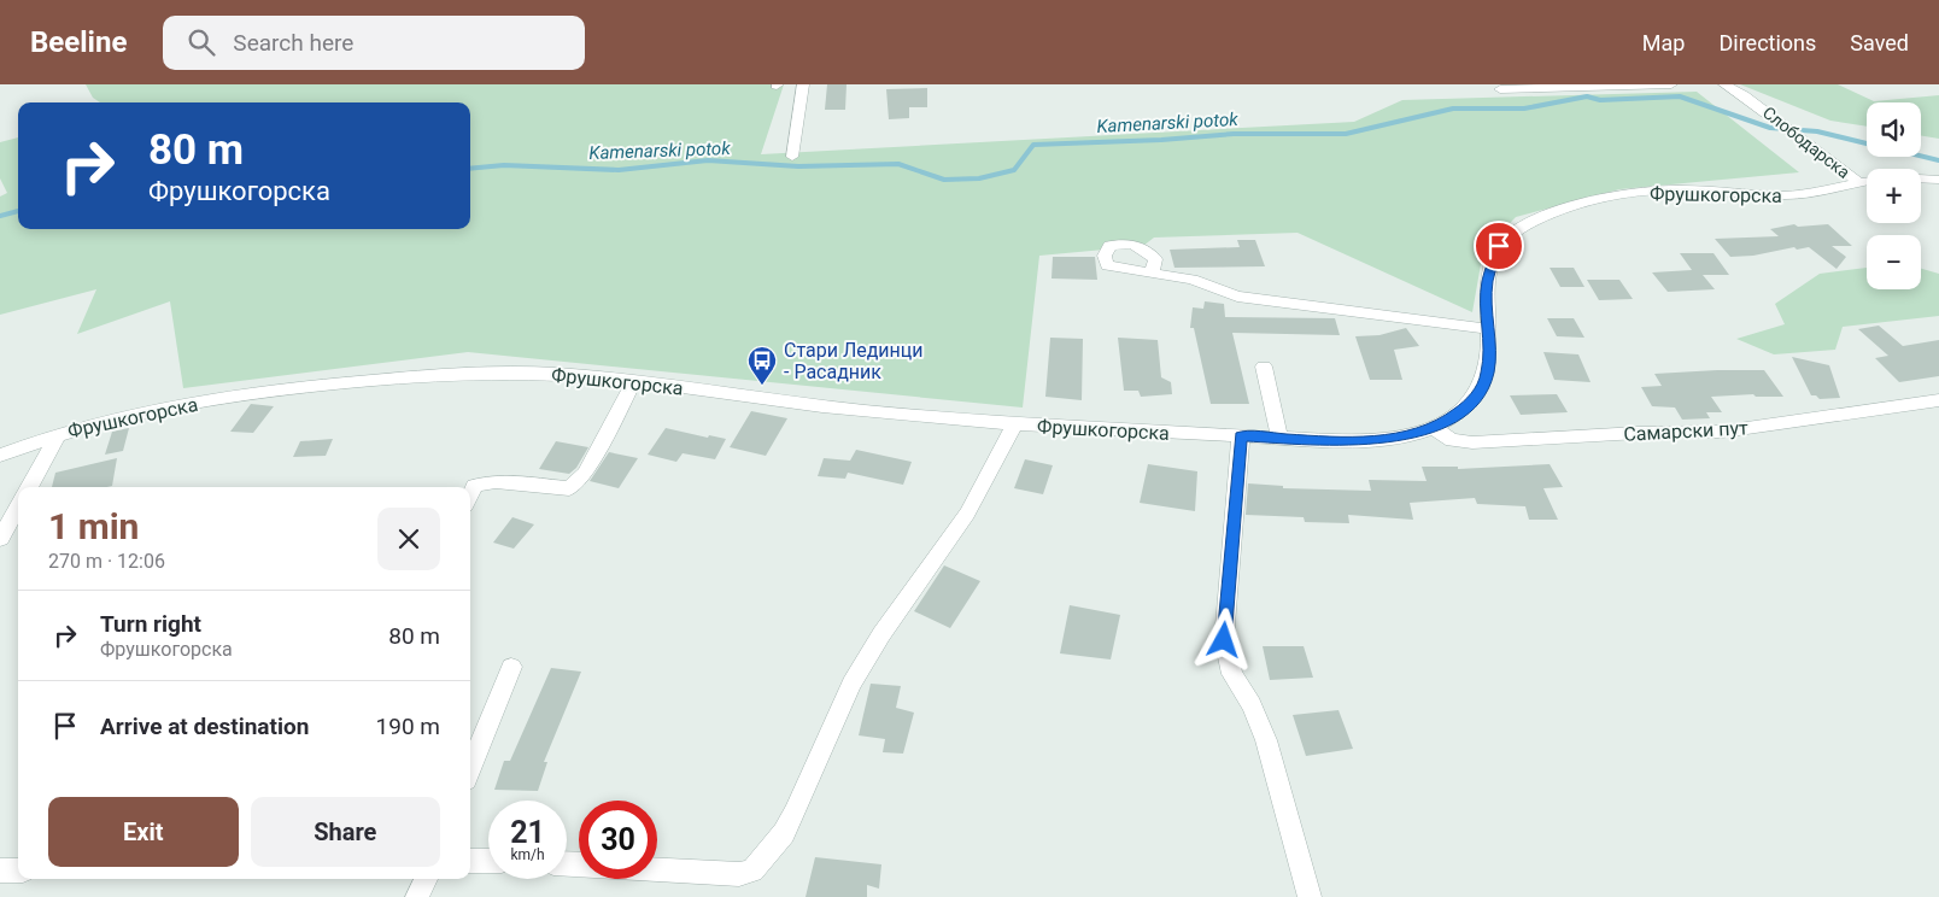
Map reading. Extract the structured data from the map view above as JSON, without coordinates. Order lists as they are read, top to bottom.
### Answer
{
  "streets": {
    "street": ["Слободарска", "Фрушкогорска", "Самарски пут"]
  },
  "crossings": [
    ["Слободарска", "Фрушкогорска"],
    ["Фрушкогорска", "Самарски пут"]
  ],
  "water": ["Kamenarski potok"],
  "places": {
    "bus stop": ["Стари Лединци - Расадник"]
  },
  "page": {
    "header": "Beeline",
    "search": "Search here",
    "nav": ["Map", "Directions", "Saved"],
    "map_buttons": ["+", "−"],
    "turn": ["80 m", "Фрушкогорска"],
    "heading": ["1 min", "270 m · 12:06"],
    "list": [
      {
        "name": "Turn right",
        "note": "Фрушкогорска",
        "value": "80 m"
      },
      {
        "name": "Arrive at destination",
        "value": "190 m"
      }
    ],
    "buttons": ["Exit", "Share"],
    "speed": "21 km/h",
    "limit": "30"
  }
}
